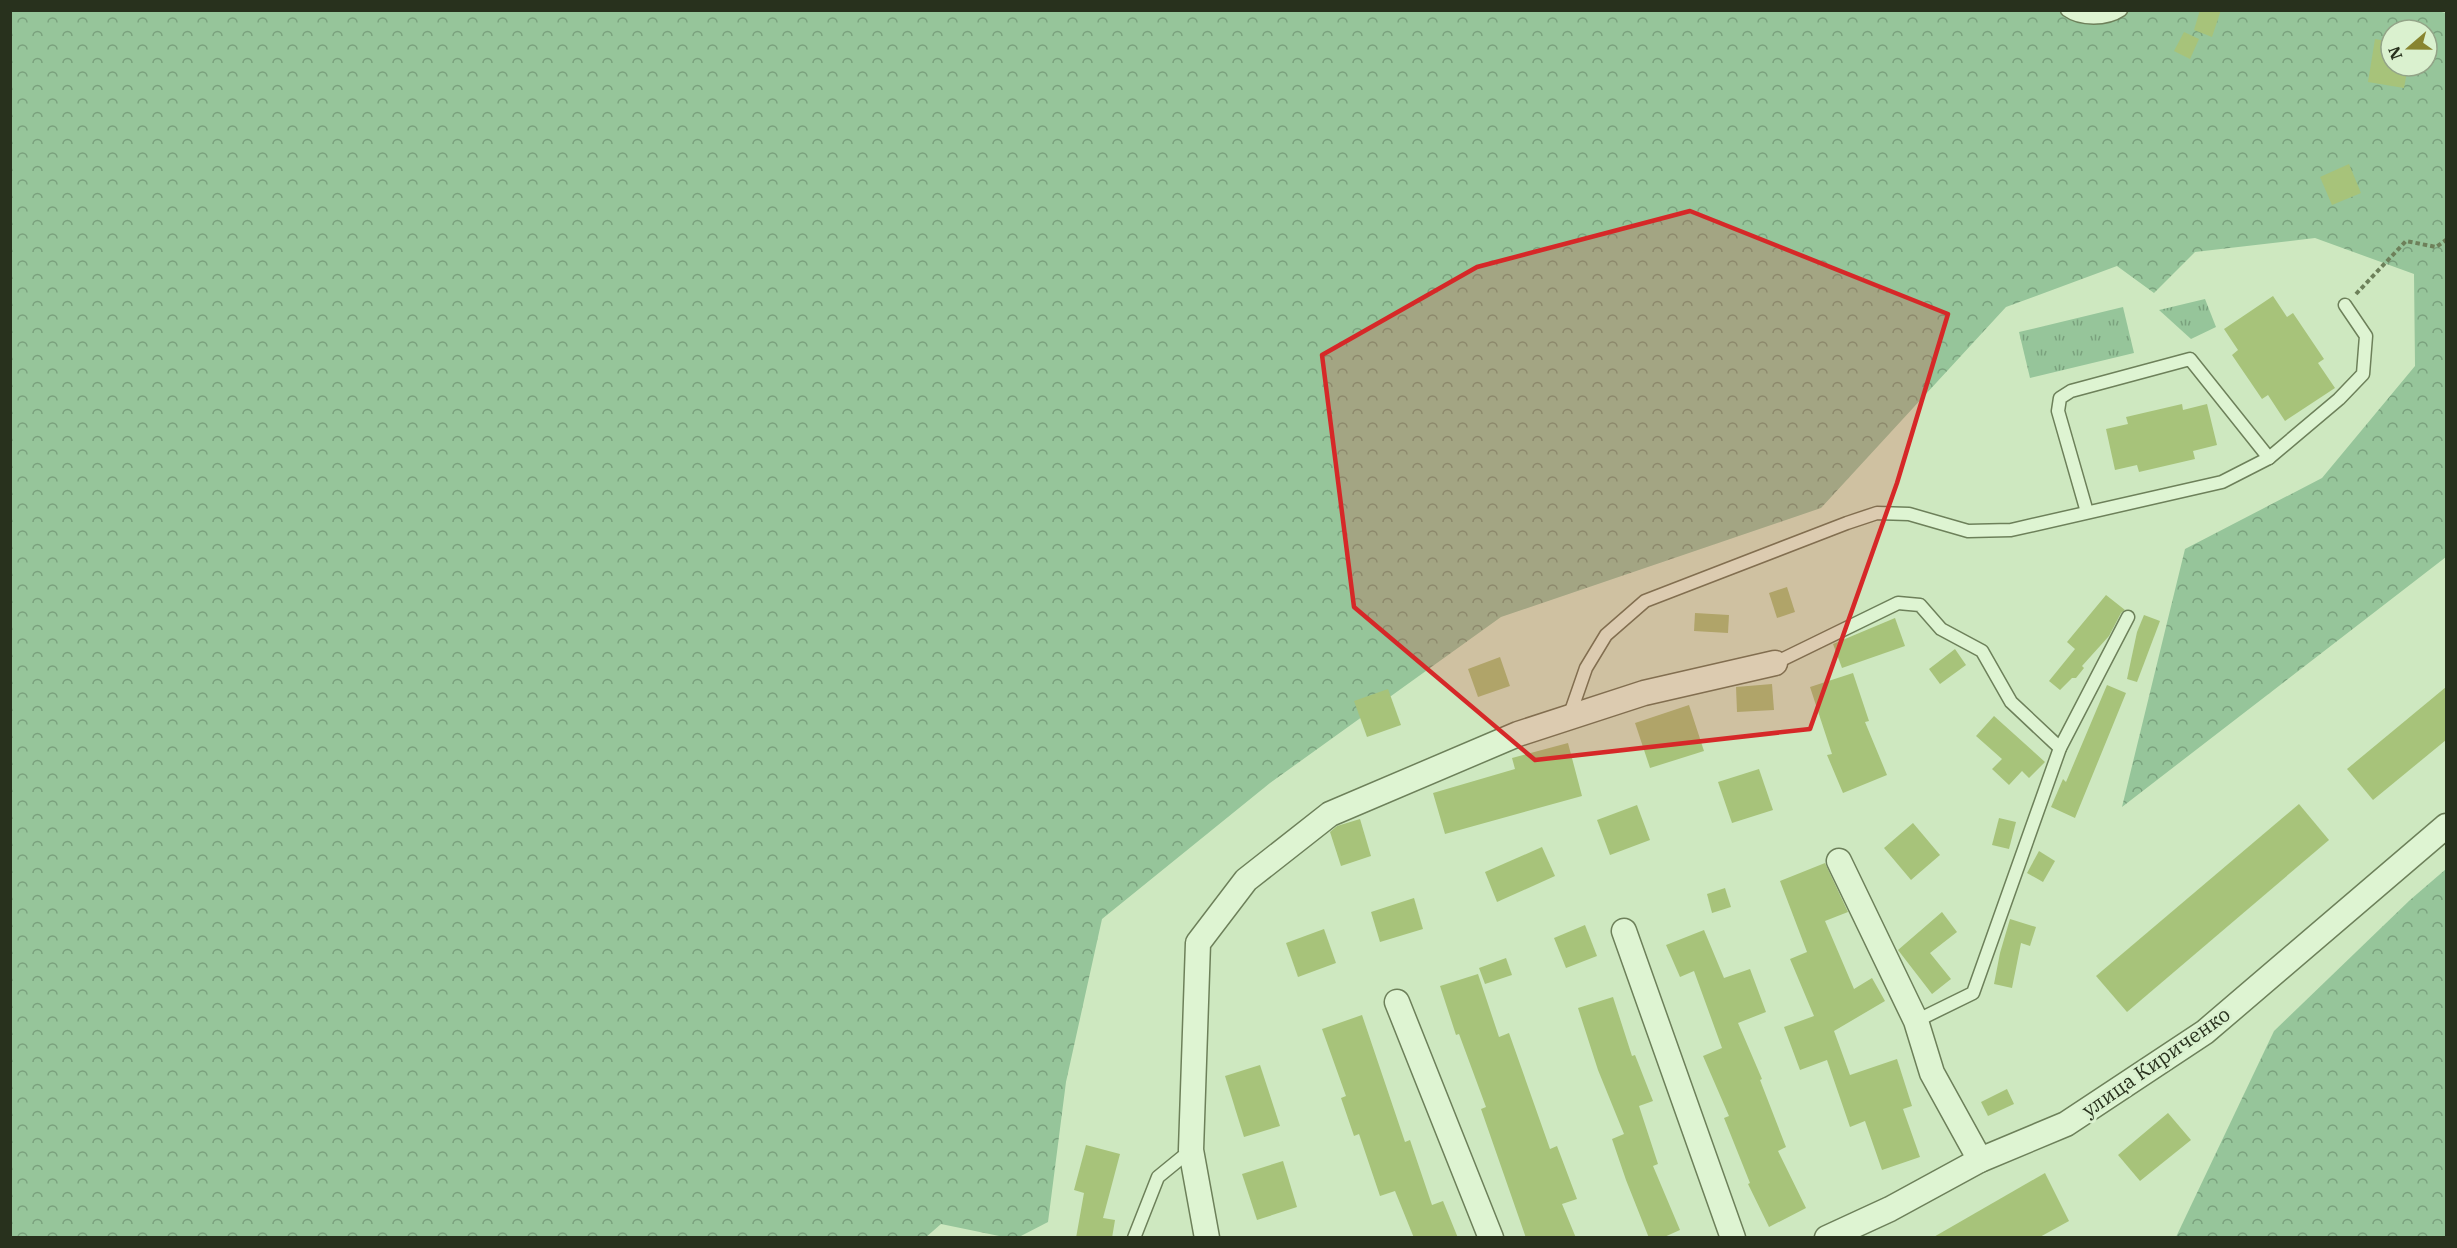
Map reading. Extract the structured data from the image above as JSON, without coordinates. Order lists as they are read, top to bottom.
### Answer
{
  "streets": {
    "street": ["улица Кириченко"]
  },
  "north": "left"
}
